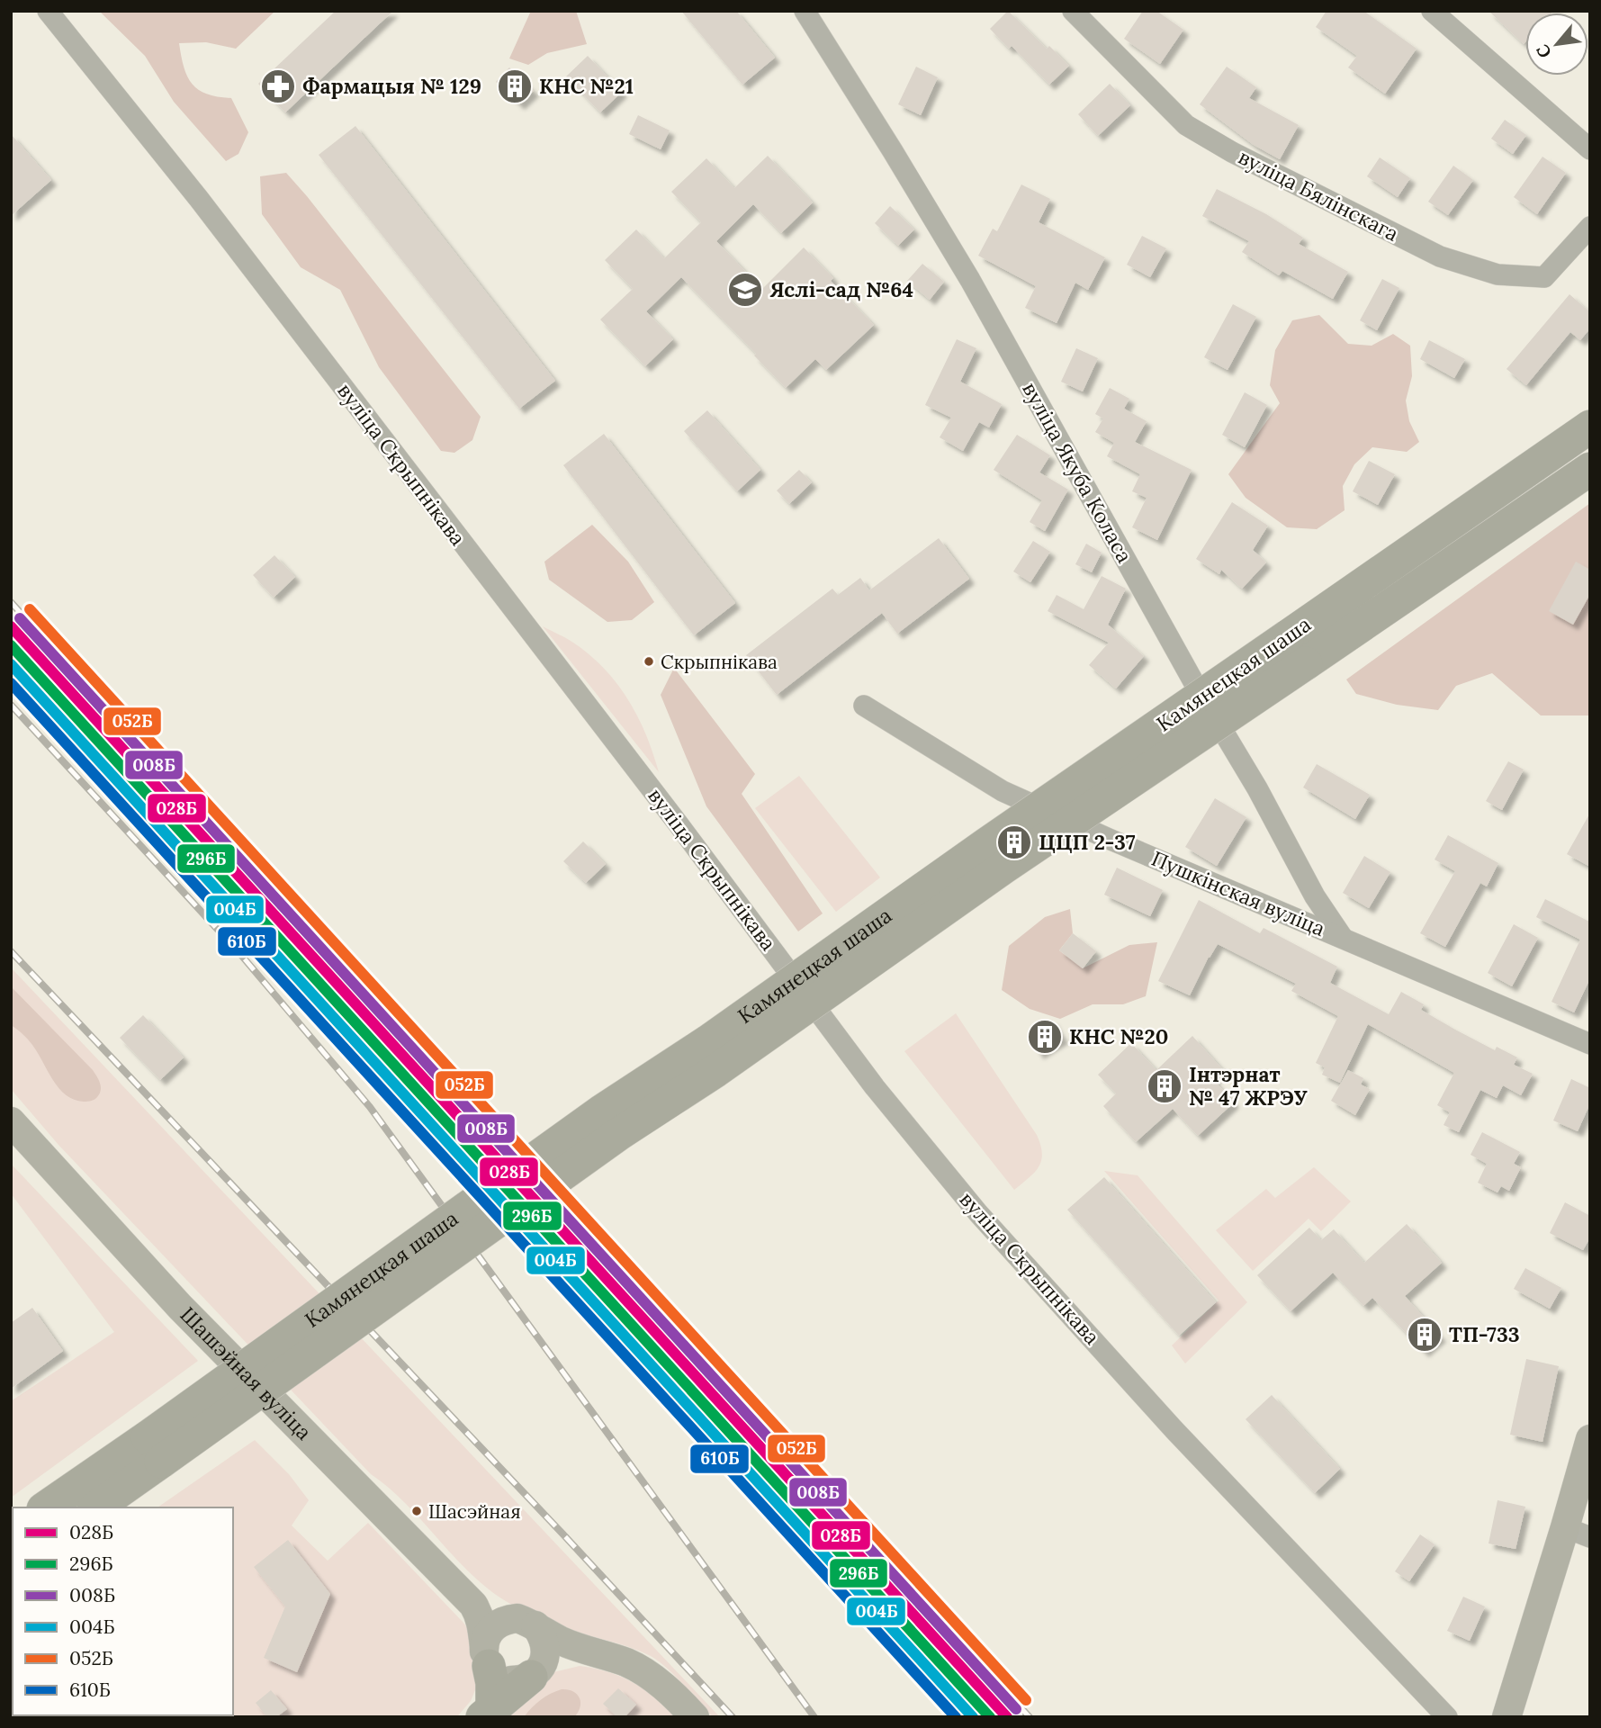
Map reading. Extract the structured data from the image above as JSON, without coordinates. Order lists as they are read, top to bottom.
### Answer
{
  "streets": {
    "main road": ["Камянецкая шаша", "Шашэйная вуліца"],
    "street": [
      "вуліца Бялінскага",
      "вуліца Скрыпнікава",
      "вуліца Якуба Коласа",
      "Пушкінская вуліца"
    ]
  },
  "crossings": [
    ["вуліца Якуба Коласа", "Пушкінская вуліца"]
  ],
  "places": {
    "pharmacy": ["Фармацыя № 129"],
    "building": [
      "КНС №21",
      "ЦЦП 2-37",
      "КНС №20",
      "Інтэрнат № 47 ЖРЭУ",
      "ТП-733"
    ],
    "school or university": ["Яслі-сад №64"],
    "other": ["Скрыпнікава", "Шасэйная"]
  },
  "lines": [
    "transit line 052Б",
    "transit line 008Б",
    "transit line 028Б",
    "transit line 296Б",
    "transit line 004Б",
    "transit line 610Б"
  ],
  "legend": [
    "028Б",
    "296Б",
    "008Б",
    "004Б",
    "052Б",
    "610Б"
  ],
  "north": "bottom left"
}
